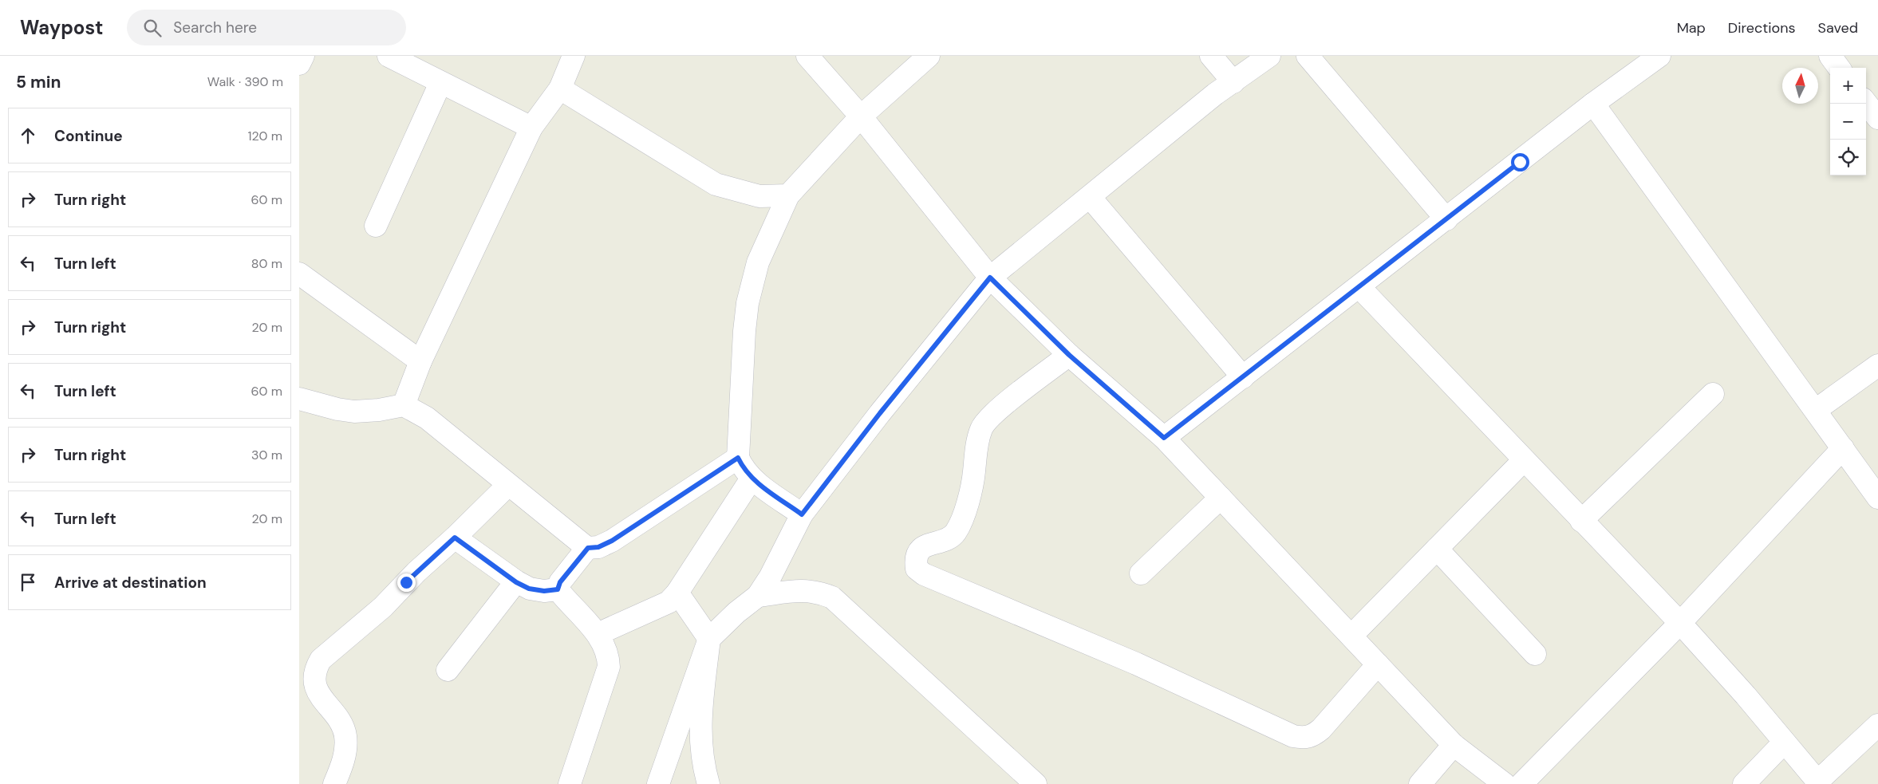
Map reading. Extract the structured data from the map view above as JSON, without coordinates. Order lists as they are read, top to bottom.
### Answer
{
  "north": "top",
  "page": {
    "header": "Waypost",
    "search": "Search here",
    "nav": ["Map", "Directions", "Saved"],
    "heading": ["5 min", "Walk · 390 m"],
    "map_buttons": ["+", "−"],
    "list": [
      ["Continue", "120 m"],
      ["Turn right", "60 m"],
      ["Turn left", "80 m"],
      ["Turn right", "20 m"],
      ["Turn left", "60 m"],
      ["Turn right", "30 m"],
      ["Turn left", "20 m"],
      "Arrive at destination"
    ]
  }
}
